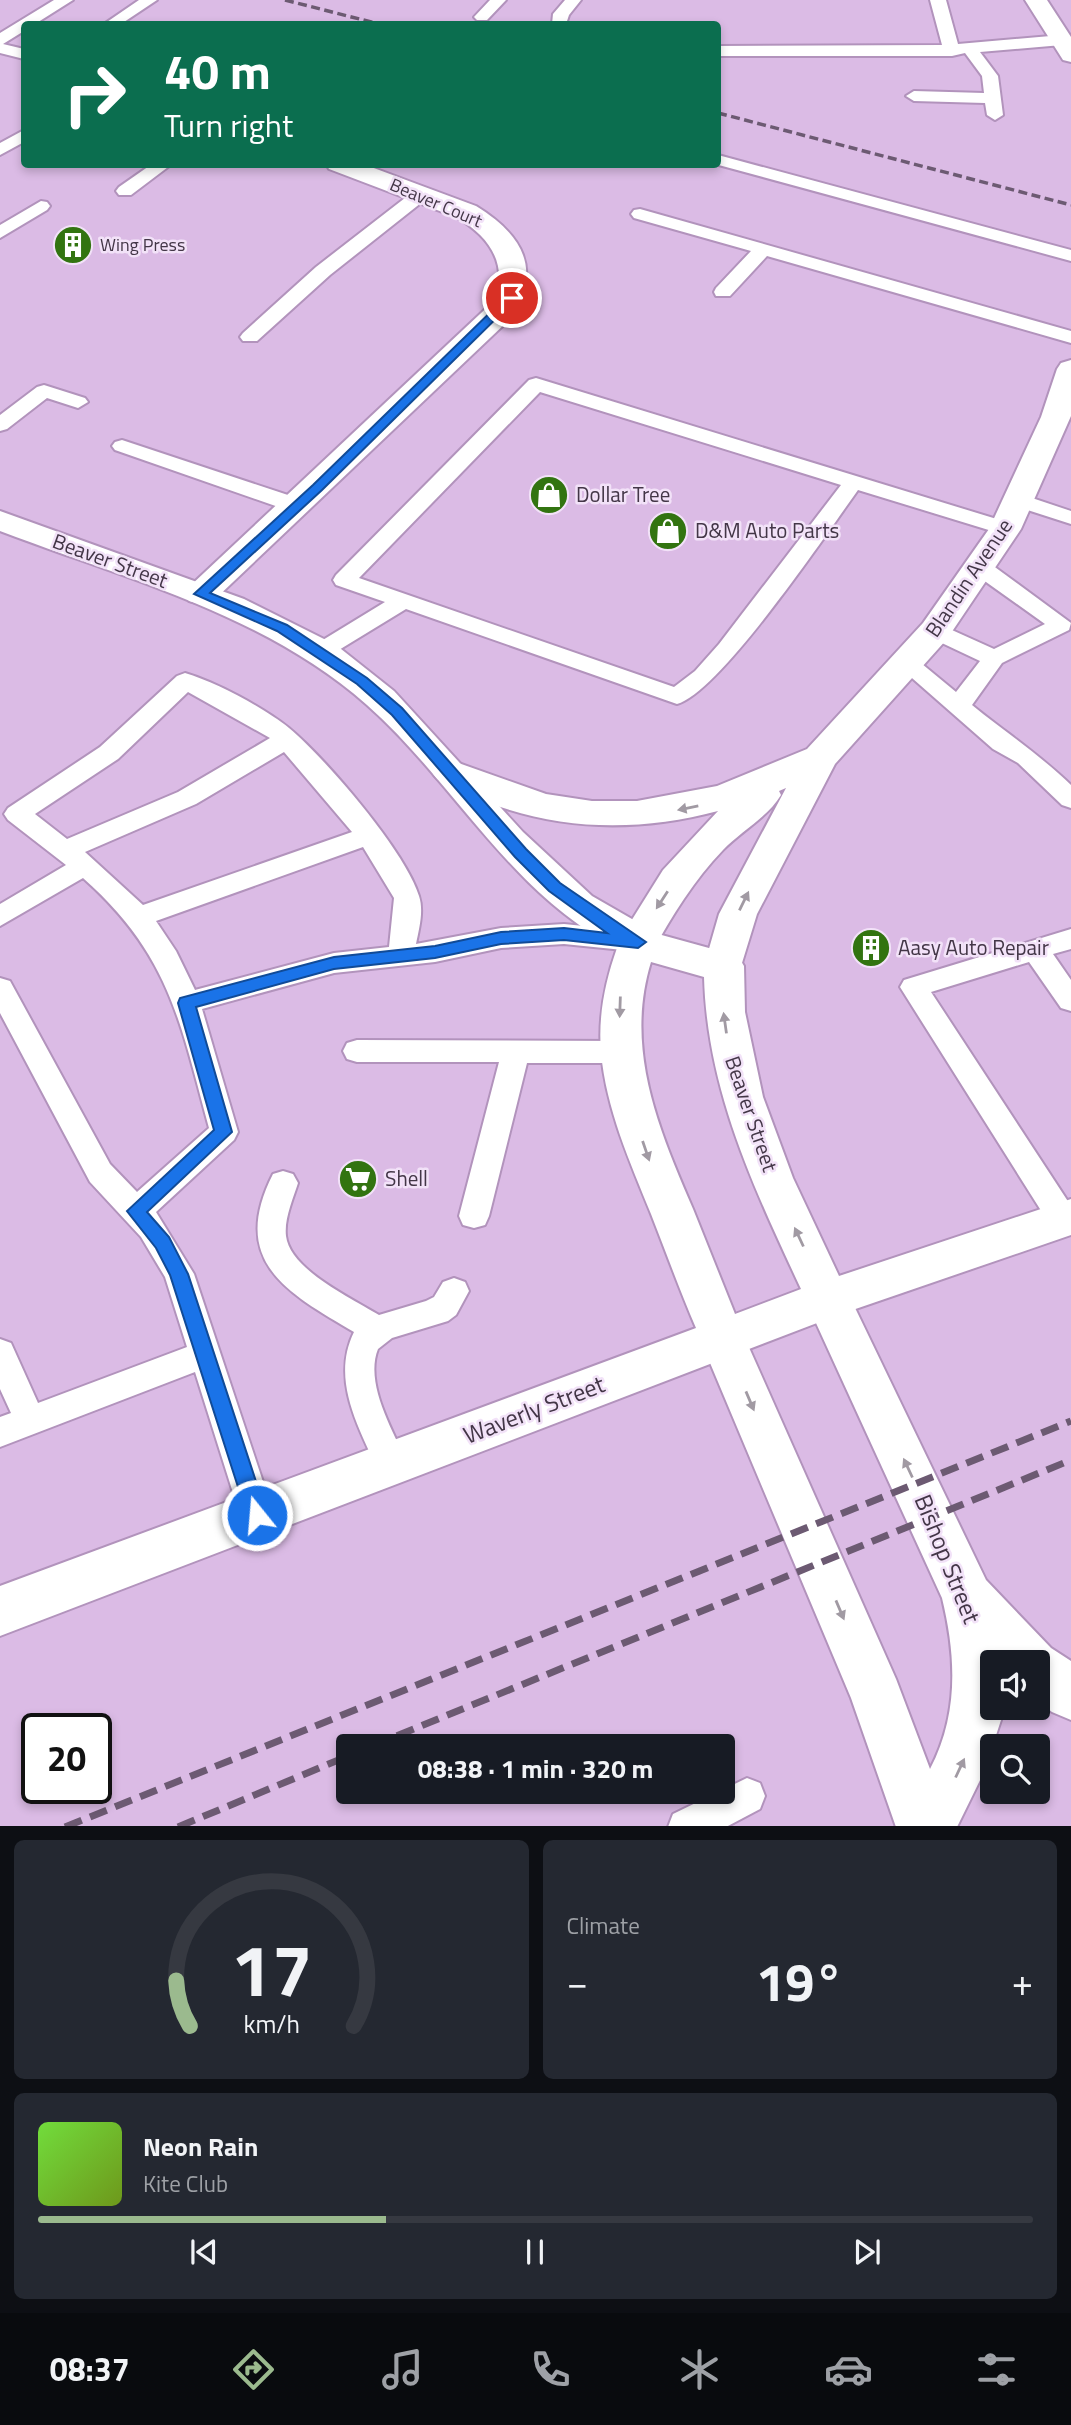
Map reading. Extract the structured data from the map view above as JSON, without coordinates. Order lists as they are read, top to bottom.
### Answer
{
  "streets": {
    "street": [
      "Beaver Court",
      "Beaver Street",
      "Blandin Avenue",
      "Waverly Street",
      "Bishop Street"
    ]
  },
  "crossings": [
    ["Beaver Court", "Beaver Street"],
    ["Beaver Street", "Blandin Avenue"],
    ["Beaver Street", "Waverly Street"],
    ["Beaver Street", "Bishop Street"],
    ["Waverly Street", "Bishop Street"]
  ],
  "places": {
    "building": ["Wing Press", "Aasy Auto Repair"],
    "shop": ["Dollar Tree", "D&M Auto Parts"],
    "supermarket": ["Shell"]
  },
  "page": {
    "turn": ["40 m", "Turn right"],
    "limit": "20",
    "trip": "08:38 · 1 min · 320 m",
    "tile": "Climate",
    "heat": ["−", "19°", "+"],
    "song": ["Neon Rain", "Kite Club"],
    "tabs": "08:37",
    "gauge": ["17", "km/h"]
  }
}
